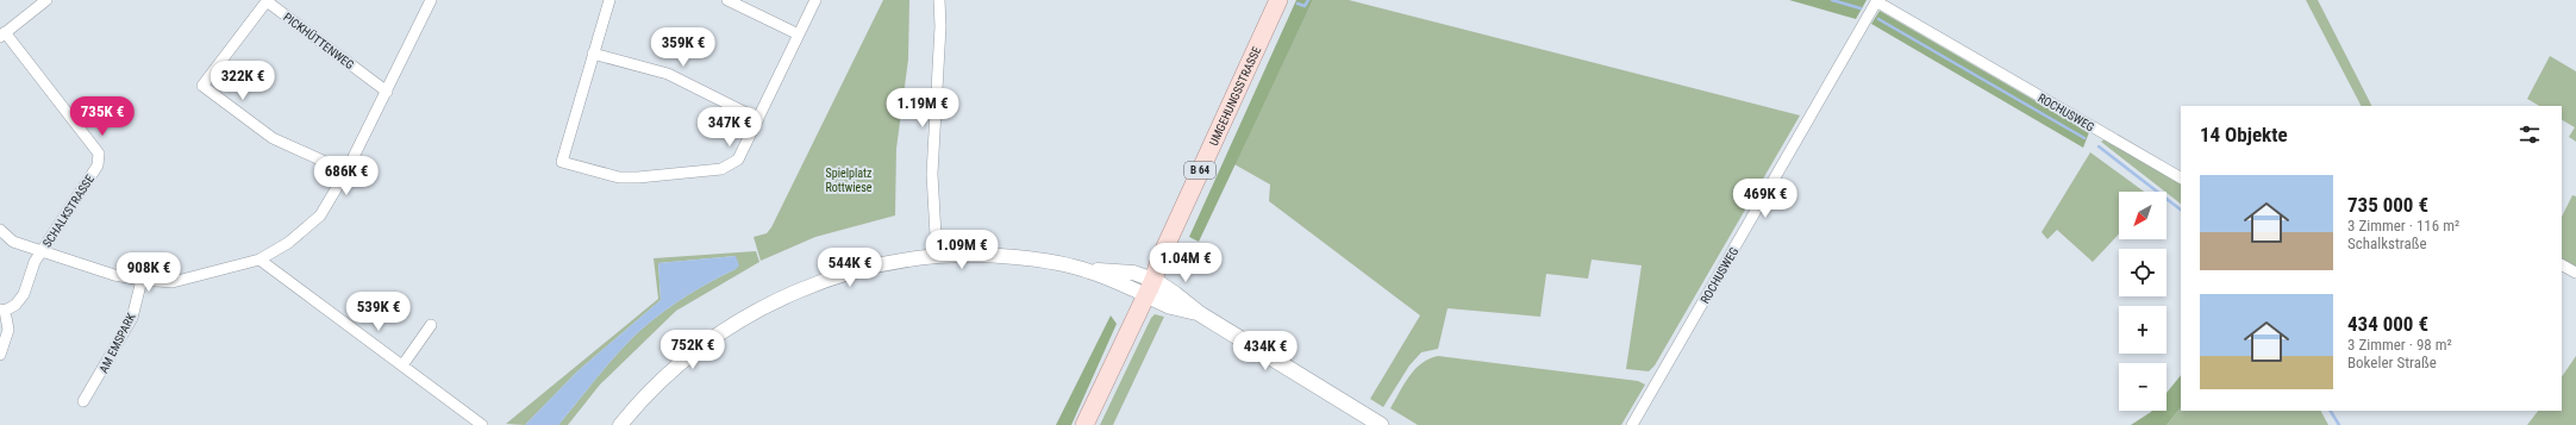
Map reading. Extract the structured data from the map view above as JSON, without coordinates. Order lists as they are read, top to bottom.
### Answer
{
  "streets": {
    "main road": ["UMGEHUNGSSTRASSE", "B 64"],
    "street": [
      "PICKHÜTTENWEG",
      "ROCHUSWEG",
      "SCHALKSTRASSE",
      "AM EMSPARK"
    ]
  },
  "parks": ["Spielplatz Rottwiese"],
  "north": "bottom left",
  "page": {
    "price": [
      "359K €",
      "322K €",
      "1.19M €",
      "735K €",
      "347K €",
      "686K €",
      "469K €",
      "1.09M €",
      "1.04M €",
      "544K €",
      "908K €",
      "539K €",
      "752K €",
      "434K €"
    ],
    "heading": "14 Objekte",
    "list": [
      {
        "name": "735 000 €",
        "note": "3 Zimmer · 116 m² · Schalkstraße"
      },
      {
        "name": "434 000 €",
        "note": "3 Zimmer · 98 m² · Bokeler Straße"
      }
    ],
    "map_buttons": ["+", "−"]
  }
}
